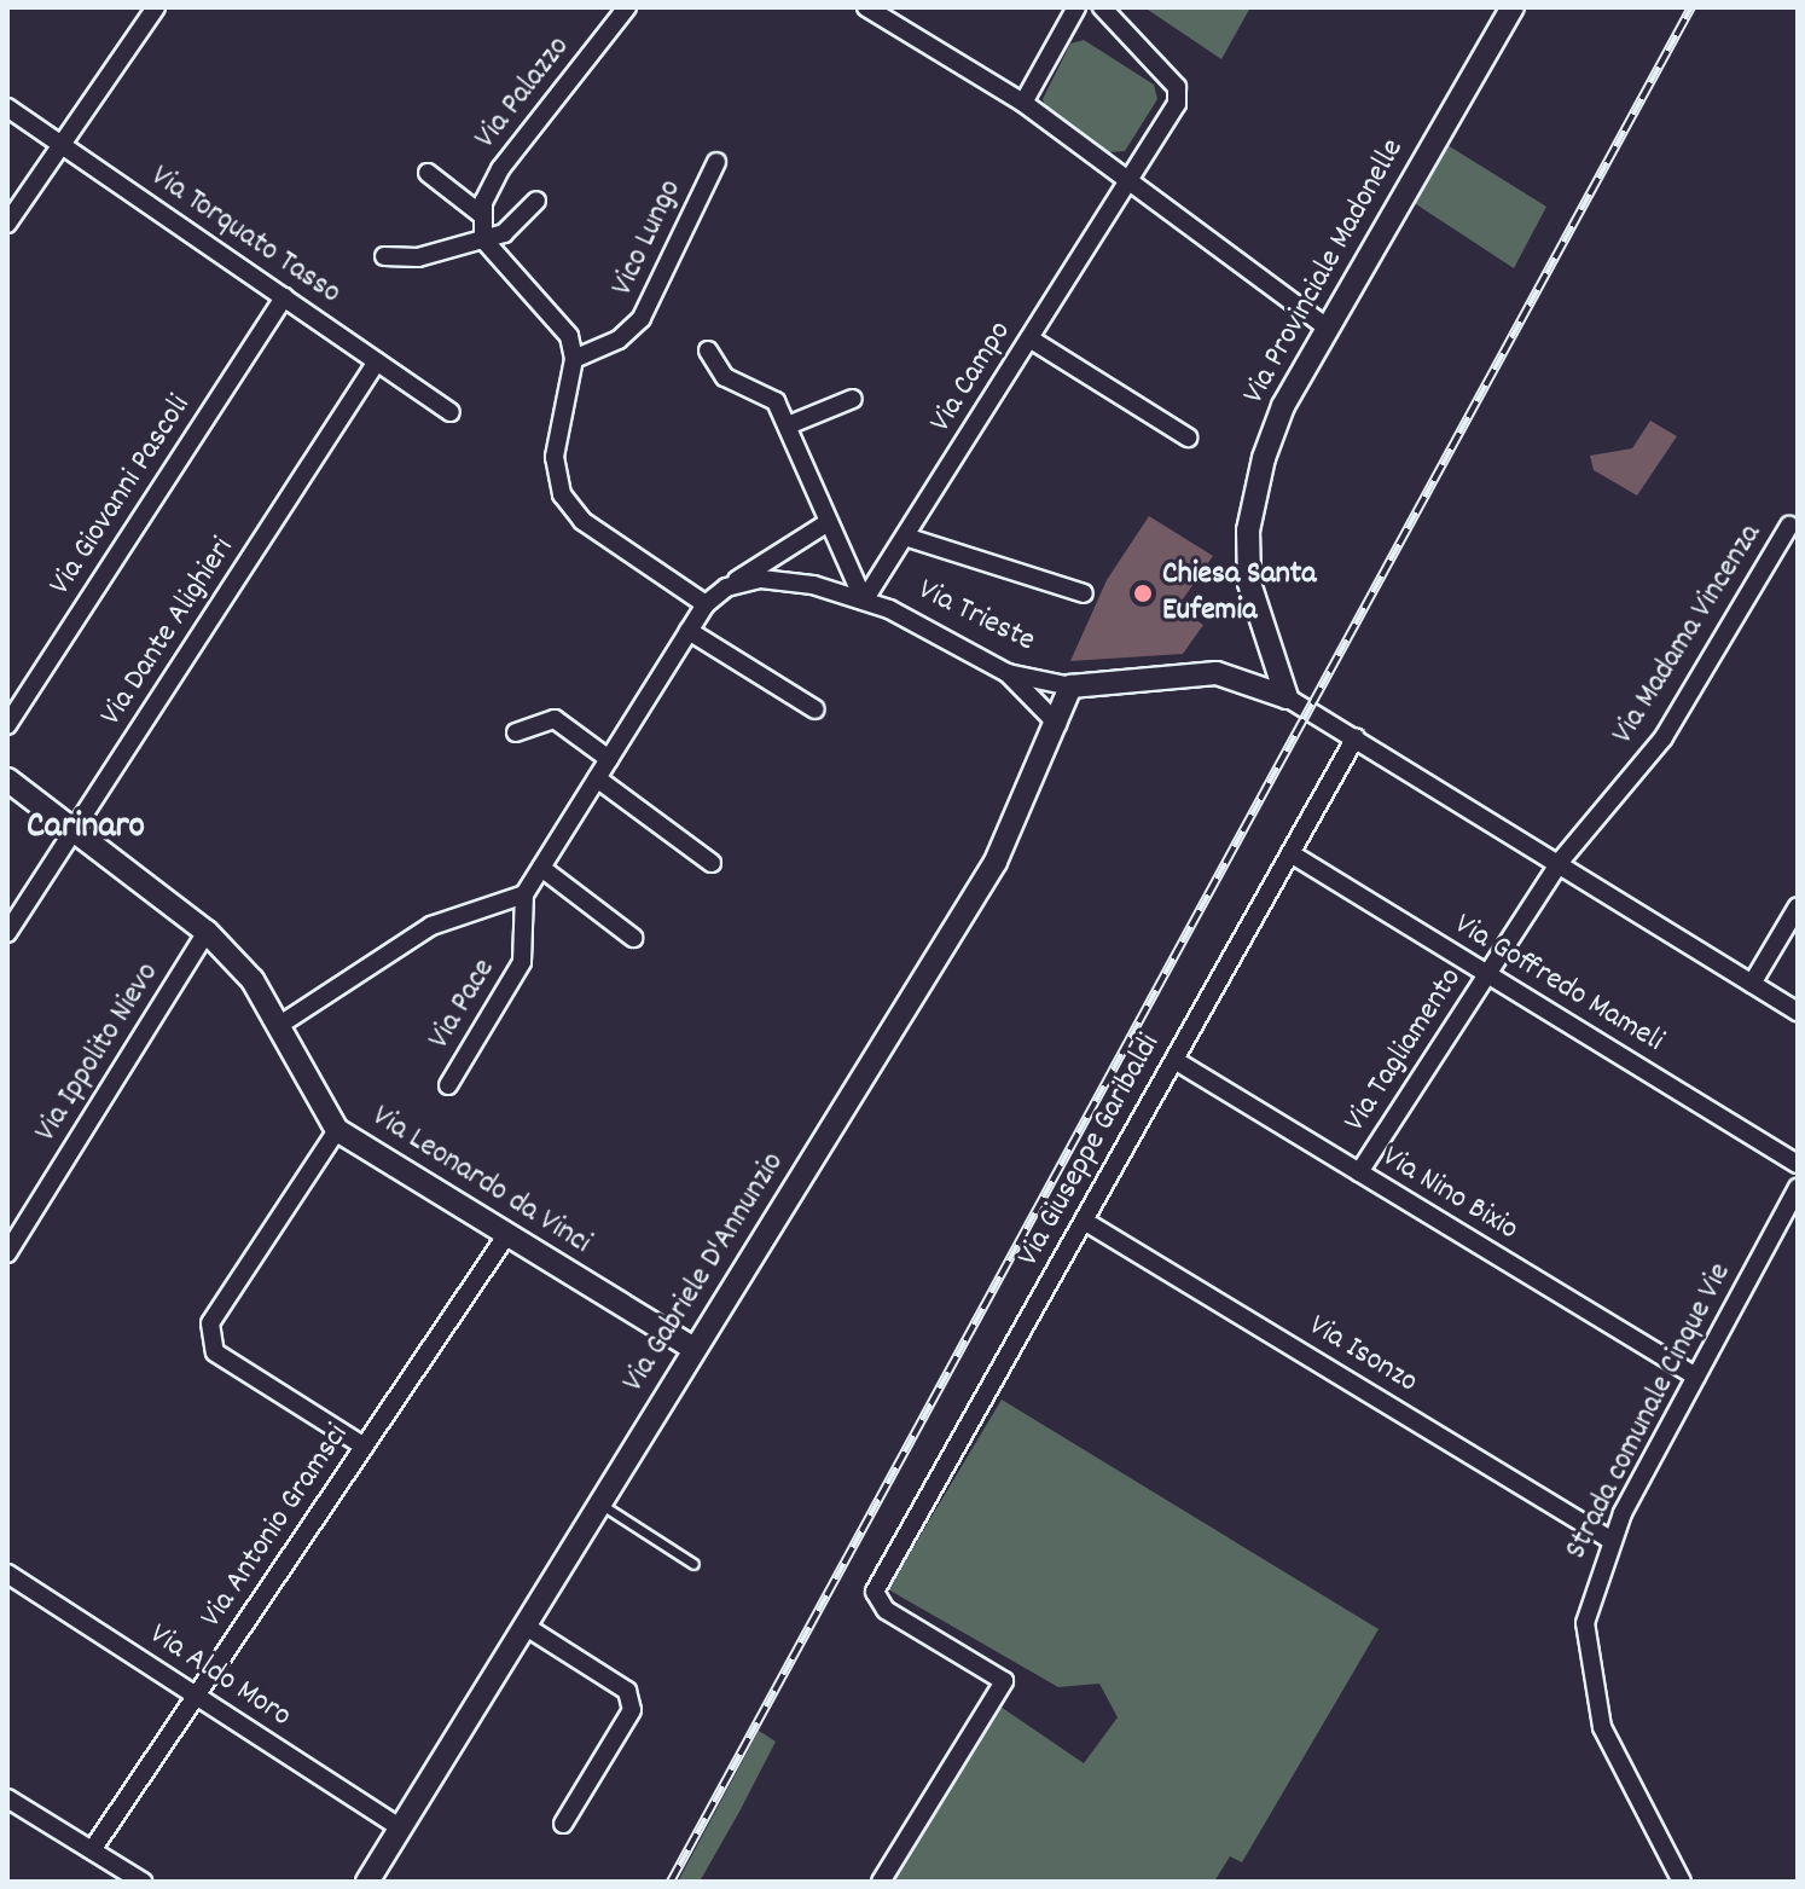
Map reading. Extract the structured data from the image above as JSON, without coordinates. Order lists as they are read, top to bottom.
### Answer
{
  "streets": {
    "street": [
      "Via Palazzo",
      "Via Torquato Tasso",
      "Vico Lungo",
      "Via Provinciale Madonelle",
      "Via Campo",
      "Via Giovanni Pascoli",
      "Via Trieste",
      "Via Dante Alighieri",
      "Via Madama Vincenza",
      "Via Goffredo Mameli",
      "Via Pace",
      "Via Tagliamento",
      "Via Ippolito Nievo",
      "Via Giuseppe Garibaldi",
      "Via Leonardo da Vinci",
      "Via Nino Bixio",
      "Via Gabriele D'Annunzio",
      "Via Isonzo",
      "Strada comunale Cinque Vie",
      "Via Antonio Gramsci",
      "Via Aldo Moro"
    ]
  },
  "crossings": [
    ["Via Torquato Tasso", "Via Giovanni Pascoli"],
    ["Via Torquato Tasso", "Via Dante Alighieri"],
    ["Via Provinciale Madonelle", "Via Trieste"],
    ["Via Campo", "Via Trieste"],
    ["Via Trieste", "Via Gabriele D'Annunzio"],
    ["Via Dante Alighieri", "Via Leonardo da Vinci"],
    ["Via Madama Vincenza", "Via Tagliamento"],
    ["Via Goffredo Mameli", "Via Tagliamento"],
    ["Via Goffredo Mameli", "Via Giuseppe Garibaldi"],
    ["Via Tagliamento", "Via Nino Bixio"],
    ["Via Ippolito Nievo", "Via Leonardo da Vinci"],
    ["Via Giuseppe Garibaldi", "Via Nino Bixio"],
    ["Via Giuseppe Garibaldi", "Via Isonzo"],
    ["Via Leonardo da Vinci", "Via Gabriele D'Annunzio"],
    ["Via Leonardo da Vinci", "Via Antonio Gramsci"],
    ["Via Nino Bixio", "Strada comunale Cinque Vie"],
    ["Via Gabriele D'Annunzio", "Via Aldo Moro"],
    ["Via Isonzo", "Strada comunale Cinque Vie"],
    ["Via Antonio Gramsci", "Via Aldo Moro"]
  ],
  "districts": ["Carinaro"],
  "places": ["Chiesa Santa Eufemia"]
}
